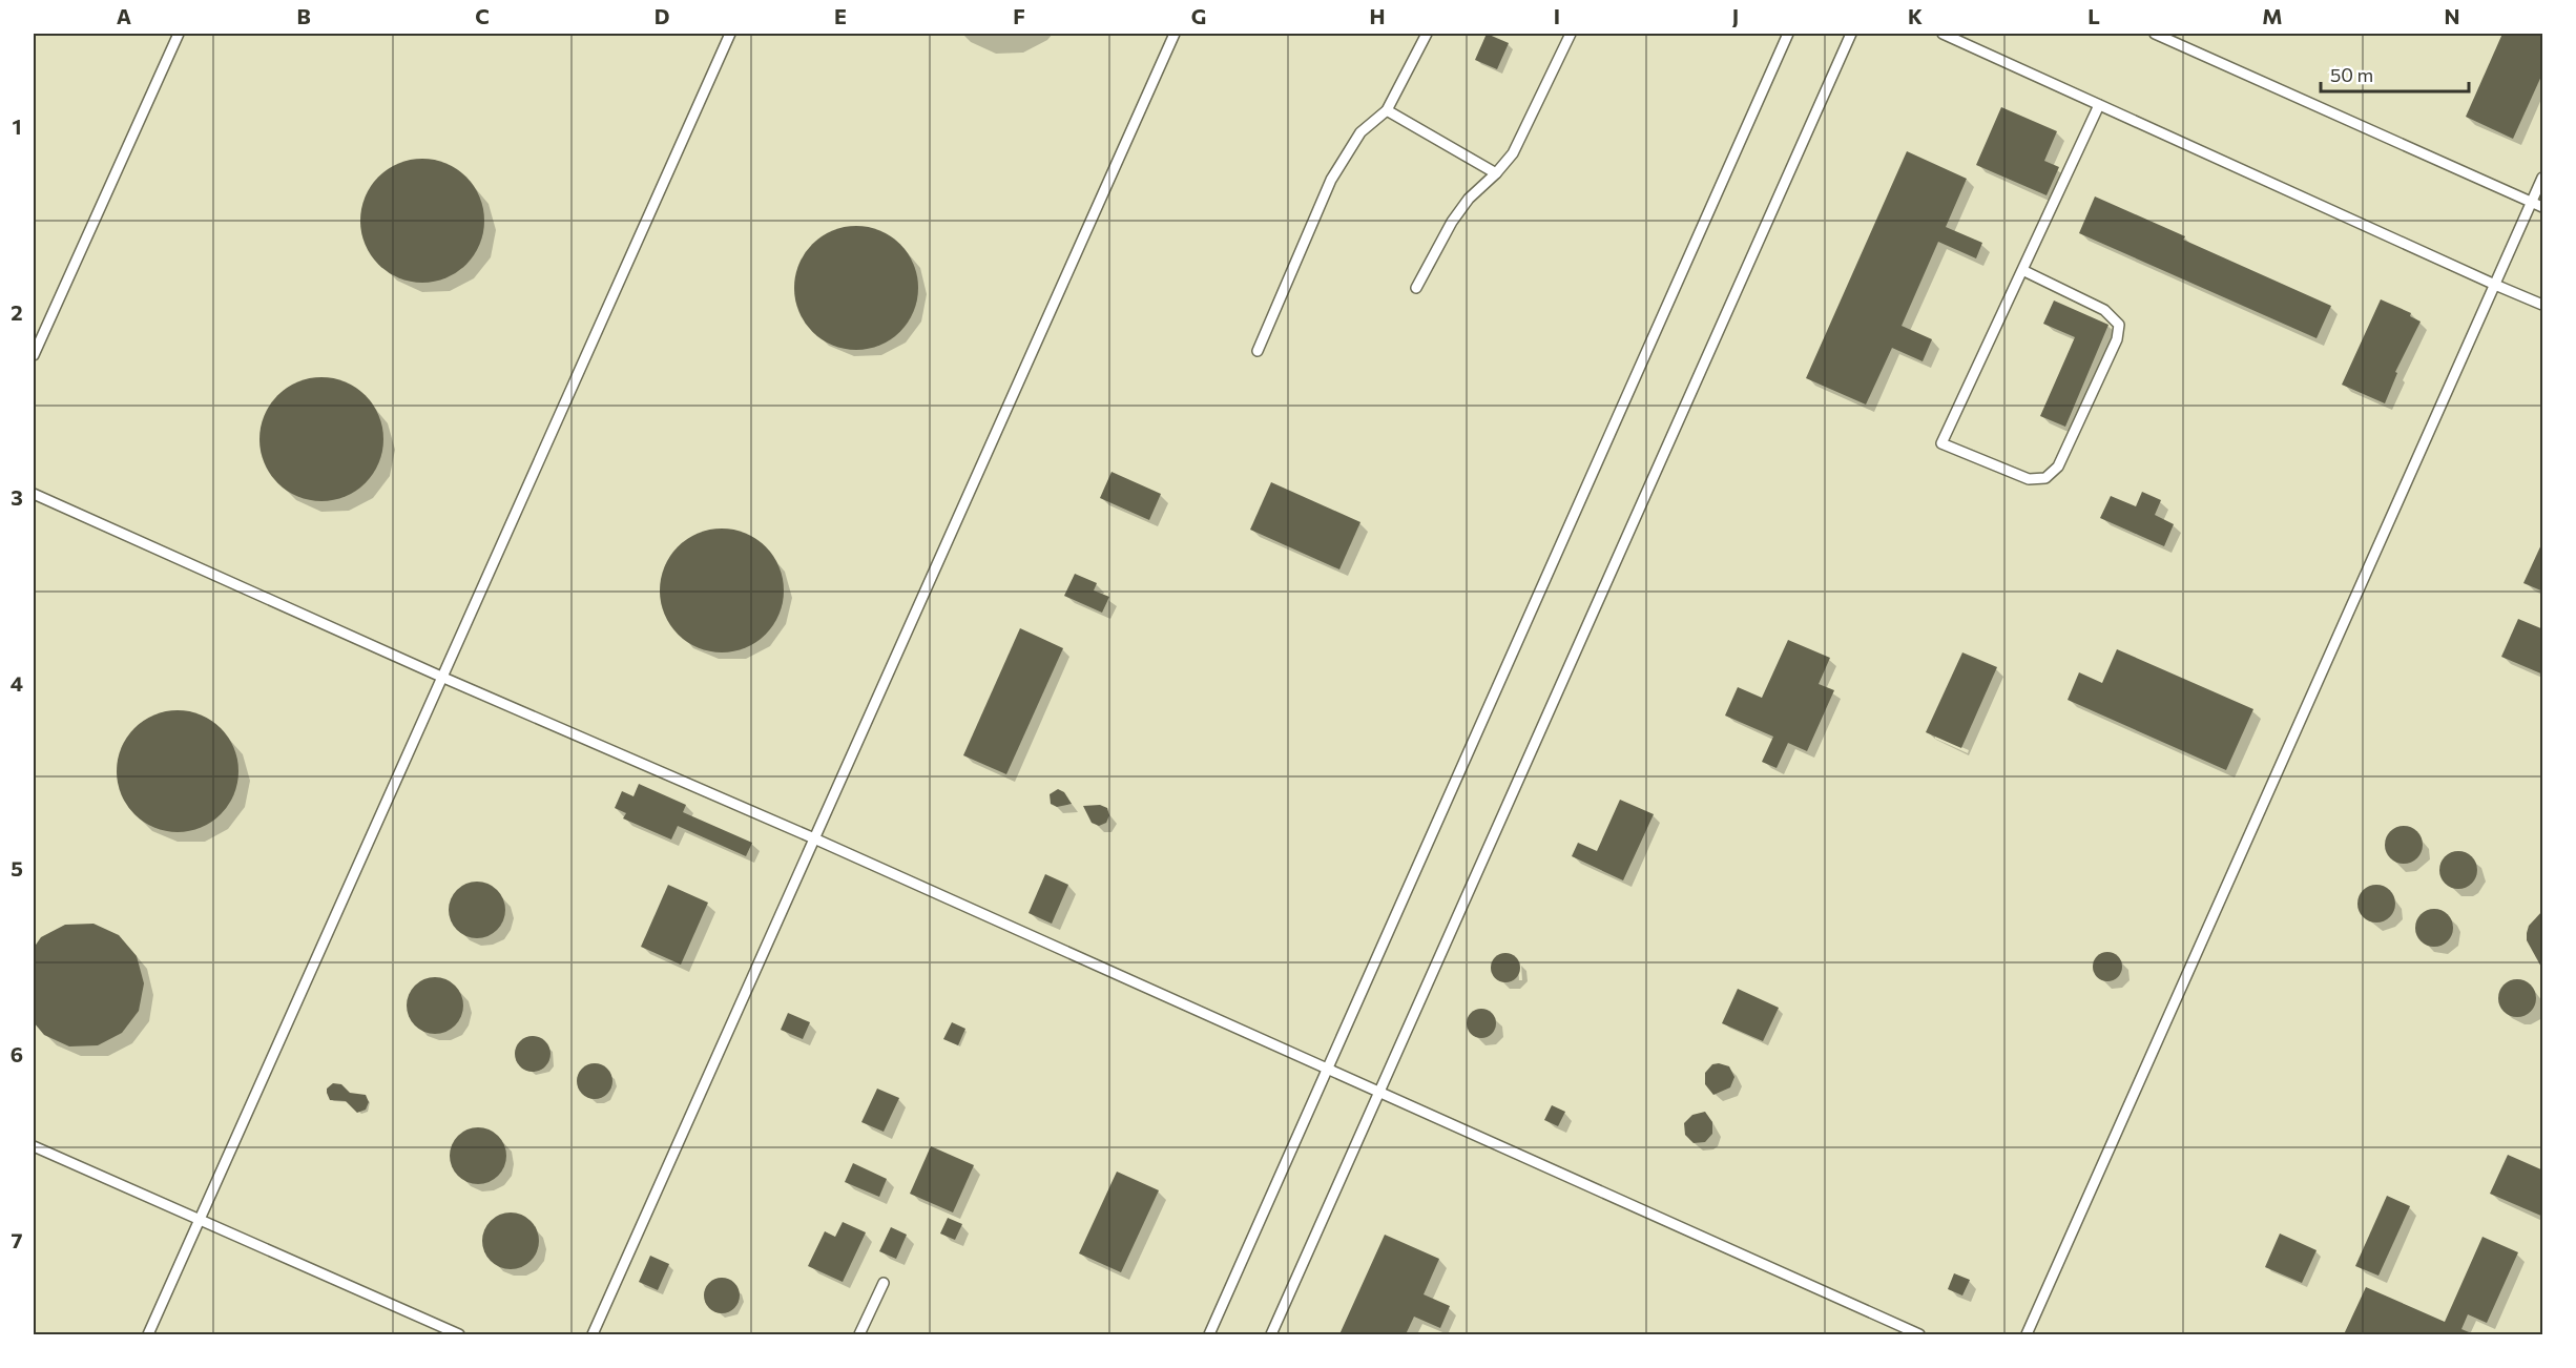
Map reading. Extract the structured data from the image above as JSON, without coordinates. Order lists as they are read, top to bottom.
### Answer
{
  "scale_bar": "50 m",
  "grid": {
    "columns": [
      "A",
      "B",
      "C",
      "D",
      "E",
      "F",
      "G",
      "H",
      "I",
      "J",
      "K",
      "L",
      "M",
      "N"
    ],
    "rows": [
      "1",
      "2",
      "3",
      "4",
      "5",
      "6",
      "7"
    ]
  }
}
